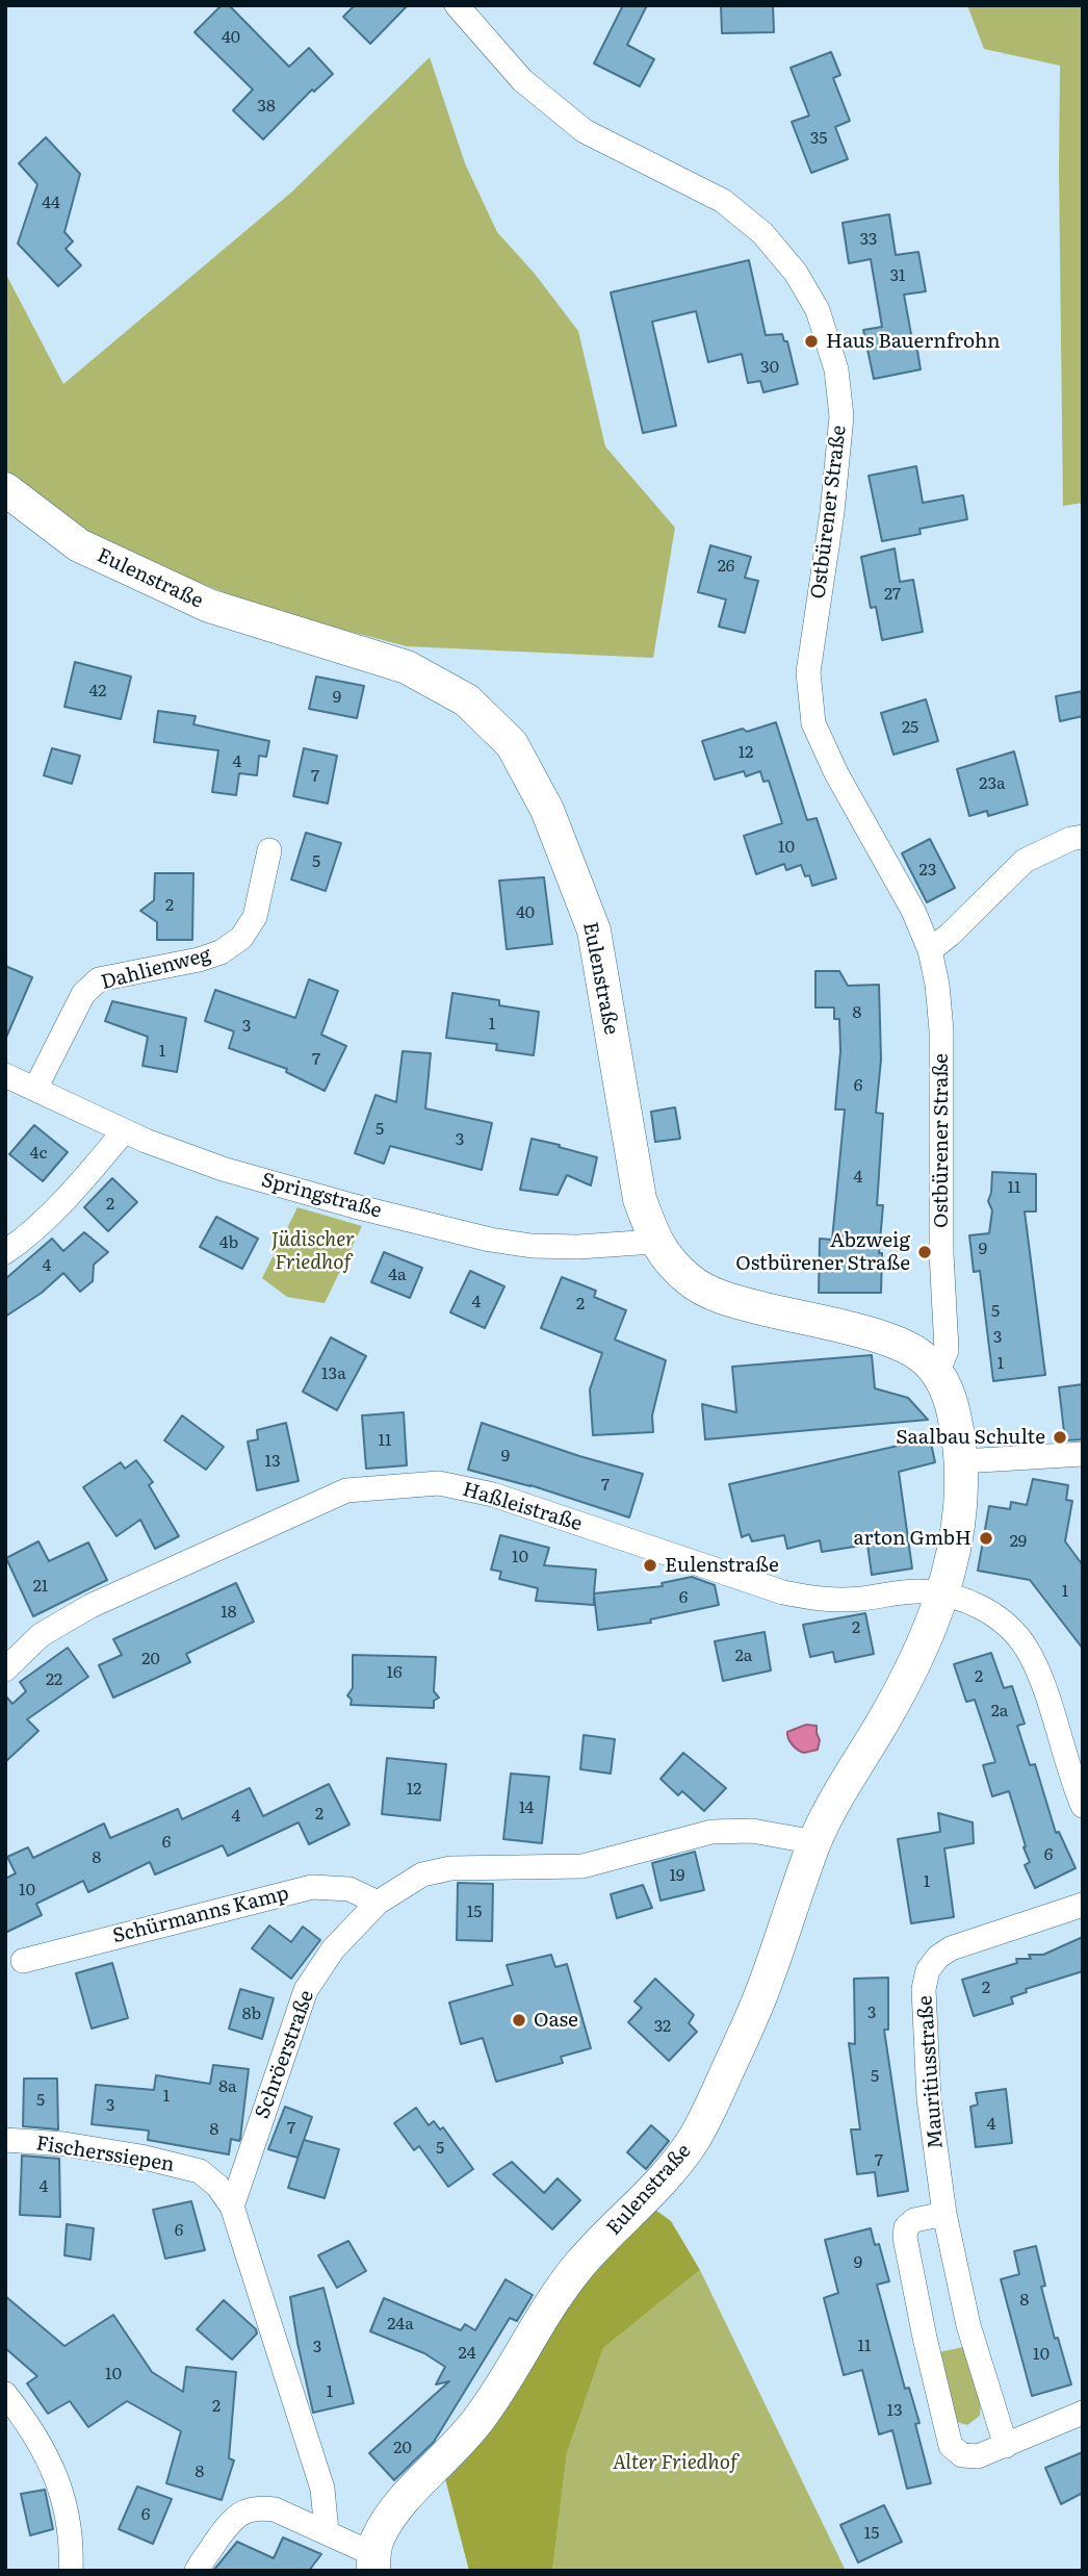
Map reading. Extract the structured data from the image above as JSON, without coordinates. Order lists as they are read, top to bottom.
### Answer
{
  "streets": {
    "main road": ["Eulenstraße"],
    "street": [
      "Ostbürener Straße",
      "Dahlienweg",
      "Springstraße",
      "Haßleistraße",
      "Schürmanns Kamp",
      "Schröerstraße",
      "Mauritiusstraße",
      "Fischerssiepen"
    ]
  },
  "crossings": [
    ["Ostbürener Straße", "Eulenstraße"],
    ["Eulenstraße", "Springstraße"],
    ["Eulenstraße", "Haßleistraße"],
    ["Eulenstraße", "Schröerstraße"],
    ["Dahlienweg", "Springstraße"],
    ["Schürmanns Kamp", "Schröerstraße"],
    ["Schröerstraße", "Fischerssiepen"]
  ],
  "parks": ["Jüdischer Friedhof", "Alter Friedhof"],
  "places": [
    "Haus Bauernfrohn",
    "Abzweig Ostbürener Straße",
    "Saalbau Schulte",
    "arton GmbH",
    "Eulenstraße",
    "Oase"
  ],
  "house_numbers": [
    "40",
    "38",
    "35",
    "44",
    "33",
    "31",
    "30",
    "26",
    "27",
    "42",
    "9",
    "25",
    "12",
    "4",
    "7",
    "23a",
    "10",
    "5",
    "23",
    "2",
    "40",
    "8",
    "1",
    "3",
    "1",
    "7",
    "6",
    "5",
    "3",
    "4c",
    "4",
    "11",
    "2",
    "4b",
    "9",
    "4",
    "4a",
    "4",
    "2",
    "5",
    "3",
    "1",
    "13a",
    "11",
    "9",
    "13",
    "7",
    "29",
    "10",
    "21",
    "1",
    "6",
    "18",
    "2",
    "2a",
    "20",
    "16",
    "2",
    "22",
    "2a",
    "12",
    "14",
    "2",
    "4",
    "6",
    "6",
    "8",
    "19",
    "1",
    "10",
    "15",
    "2",
    "3",
    "8b",
    "32",
    "5",
    "8a",
    "1",
    "5",
    "3",
    "4",
    "7",
    "8",
    "5",
    "7",
    "4",
    "6",
    "9",
    "8",
    "24a",
    "11",
    "3",
    "24",
    "10",
    "10",
    "1",
    "2",
    "13",
    "20",
    "8",
    "6",
    "15"
  ]
}
